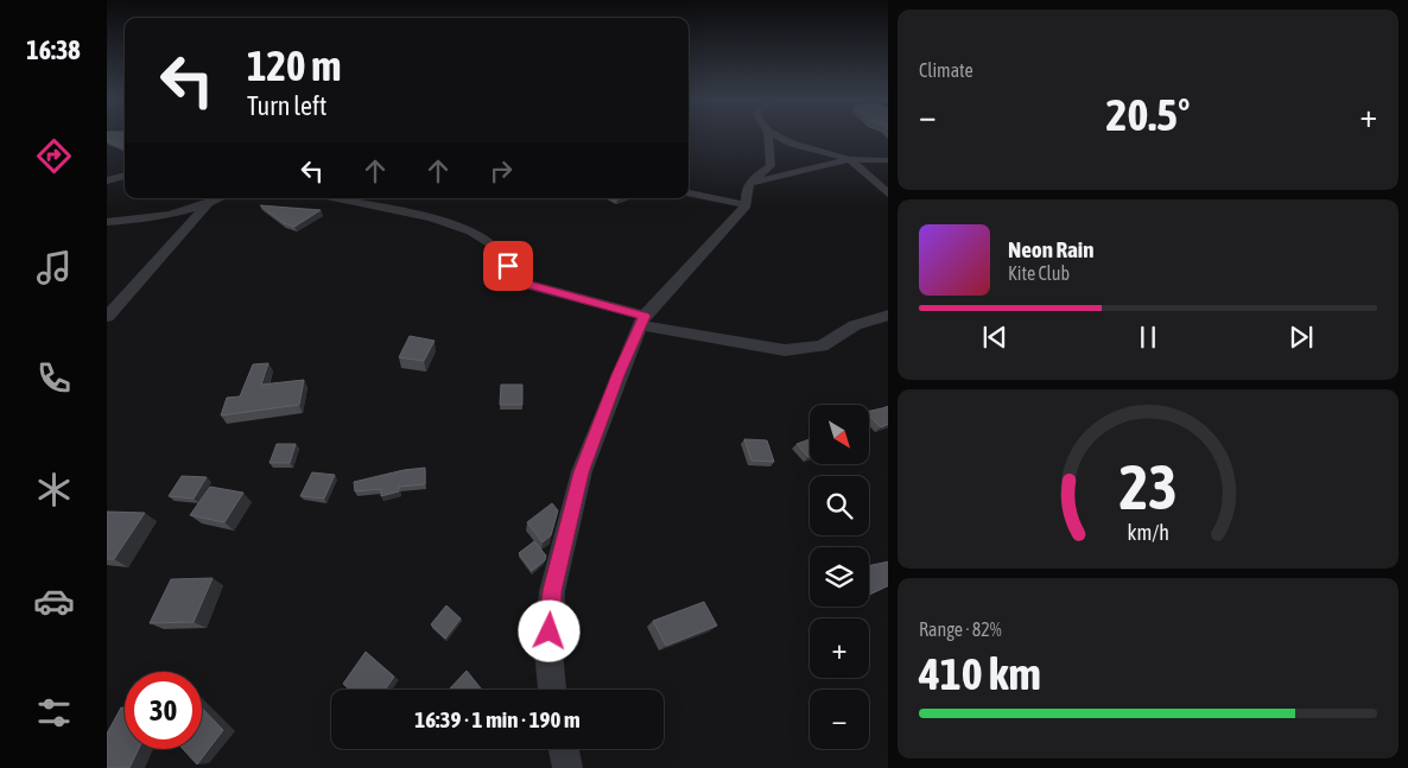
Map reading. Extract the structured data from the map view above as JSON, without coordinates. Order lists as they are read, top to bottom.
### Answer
{
  "north": "bottom right",
  "page": {
    "tabs": "16:38",
    "tile": [
      "Climate",
      ["Range · 82%", "410 km"]
    ],
    "turn": ["120 m", "Turn left"],
    "heat": ["−", "20.5°", "+"],
    "song": ["Neon Rain", "Kite Club"],
    "map_buttons": ["+", "−"],
    "limit": "30",
    "trip": "16:39 · 1 min · 190 m",
    "gauge": ["23", "km/h"]
  }
}
